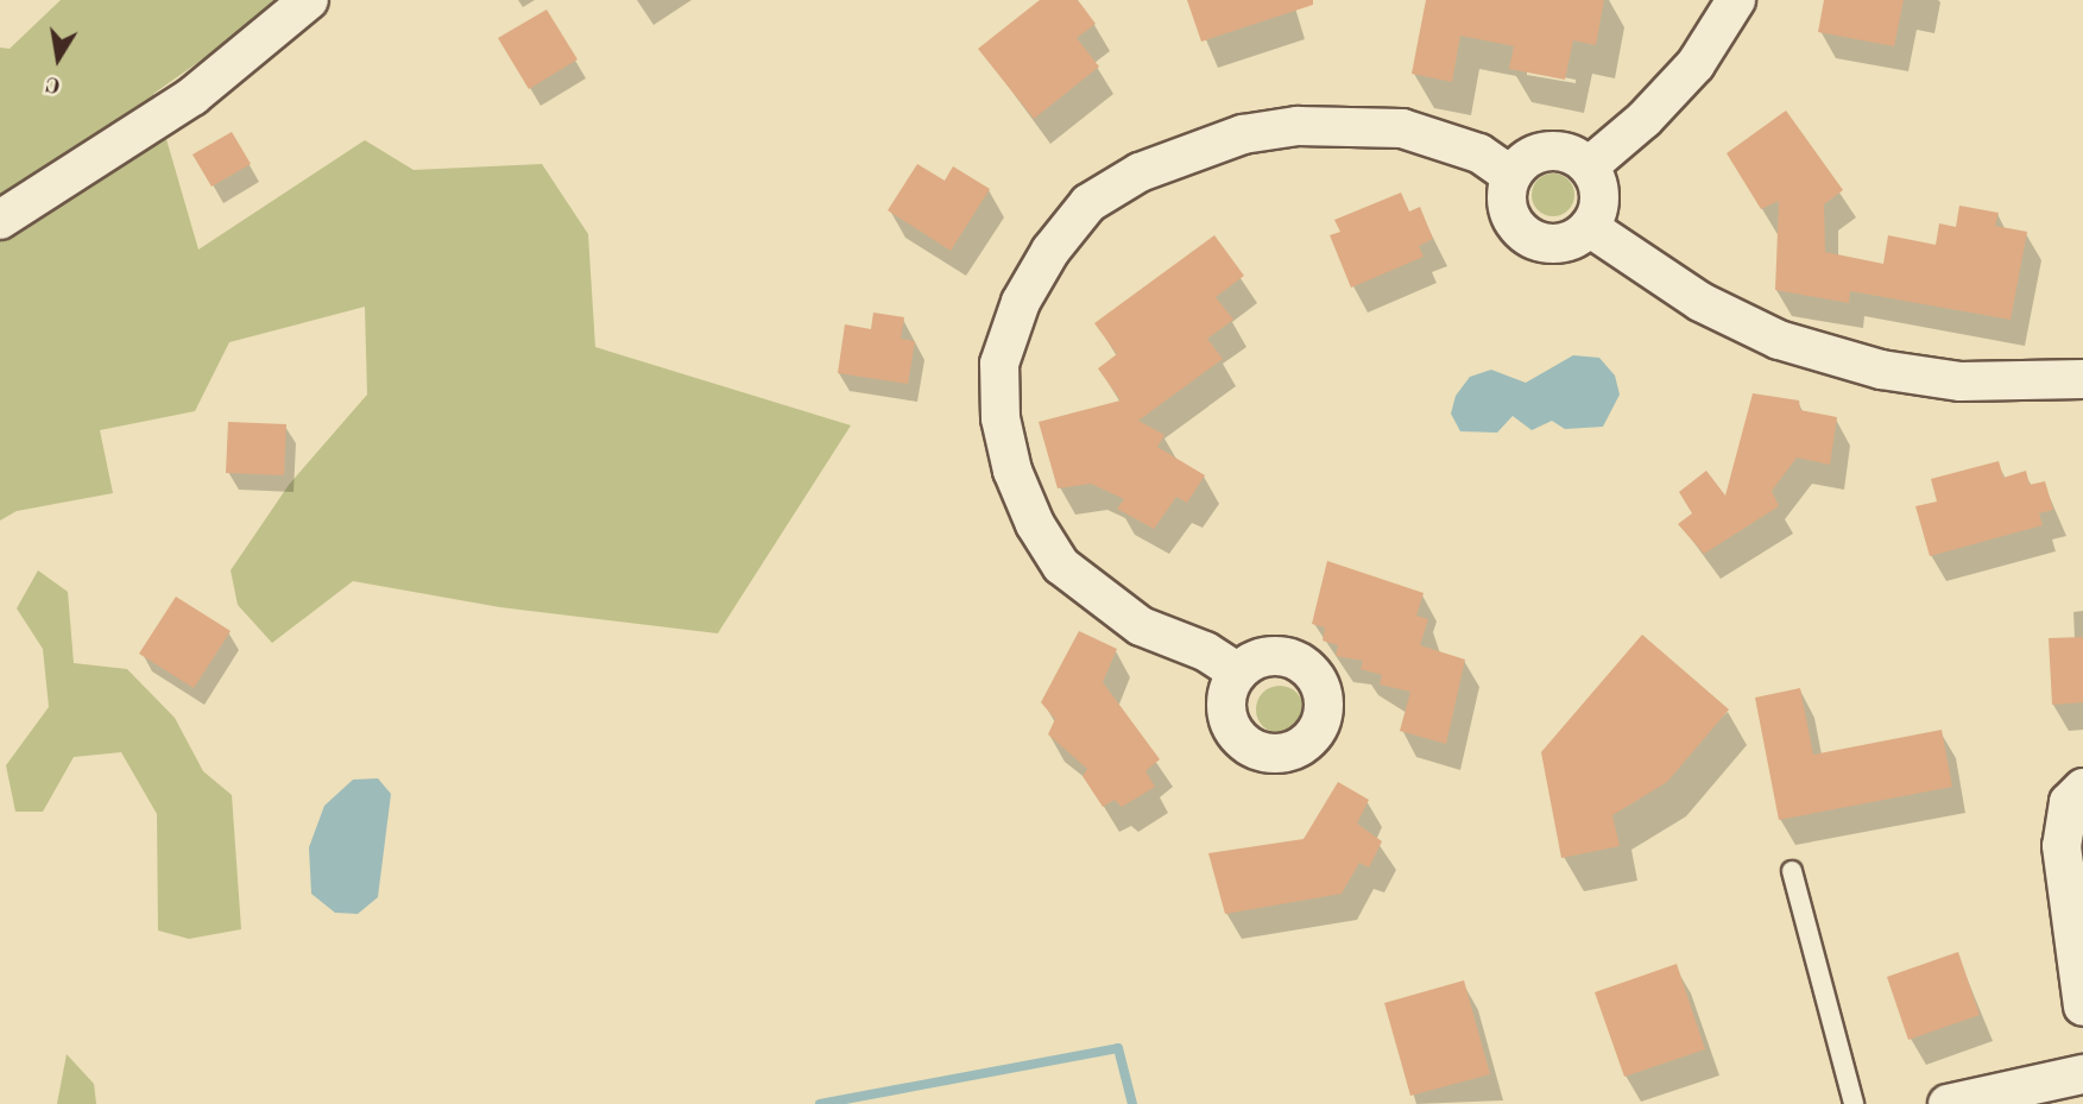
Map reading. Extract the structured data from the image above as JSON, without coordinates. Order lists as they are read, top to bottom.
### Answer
{
  "north": "bottom"
}
